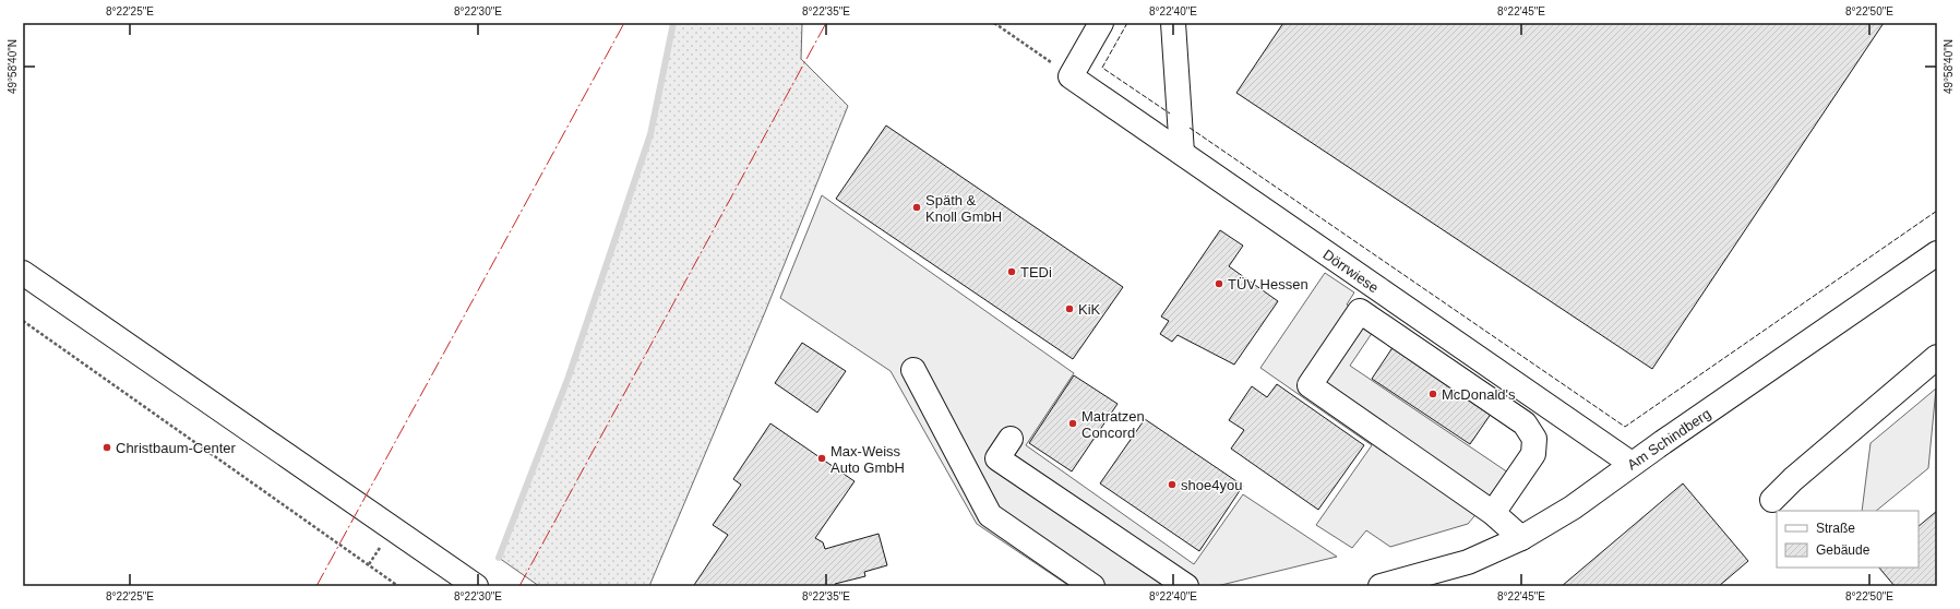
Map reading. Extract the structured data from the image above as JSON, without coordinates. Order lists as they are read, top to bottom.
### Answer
{
  "streets": {
    "street": ["Dörrwiese", "Am Schindberg"]
  },
  "crossings": [
    ["Dörrwiese", "Am Schindberg"]
  ],
  "places": [
    "Späth & Knoll GmbH",
    "TEDi",
    "TÜV Hessen",
    "KiK",
    "McDonald's",
    "Matratzen Concord",
    "Christbaum-Center",
    "Max-Weiss Auto GmbH",
    "shoe4you"
  ],
  "legend": ["Straße", "Gebäude"],
  "coordinates": [
    "8°22'25\"E",
    "8°22'30\"E",
    "8°22'35\"E",
    "8°22'40\"E",
    "8°22'45\"E",
    "8°22'50\"E",
    "49°58'40\"N"
  ]
}
